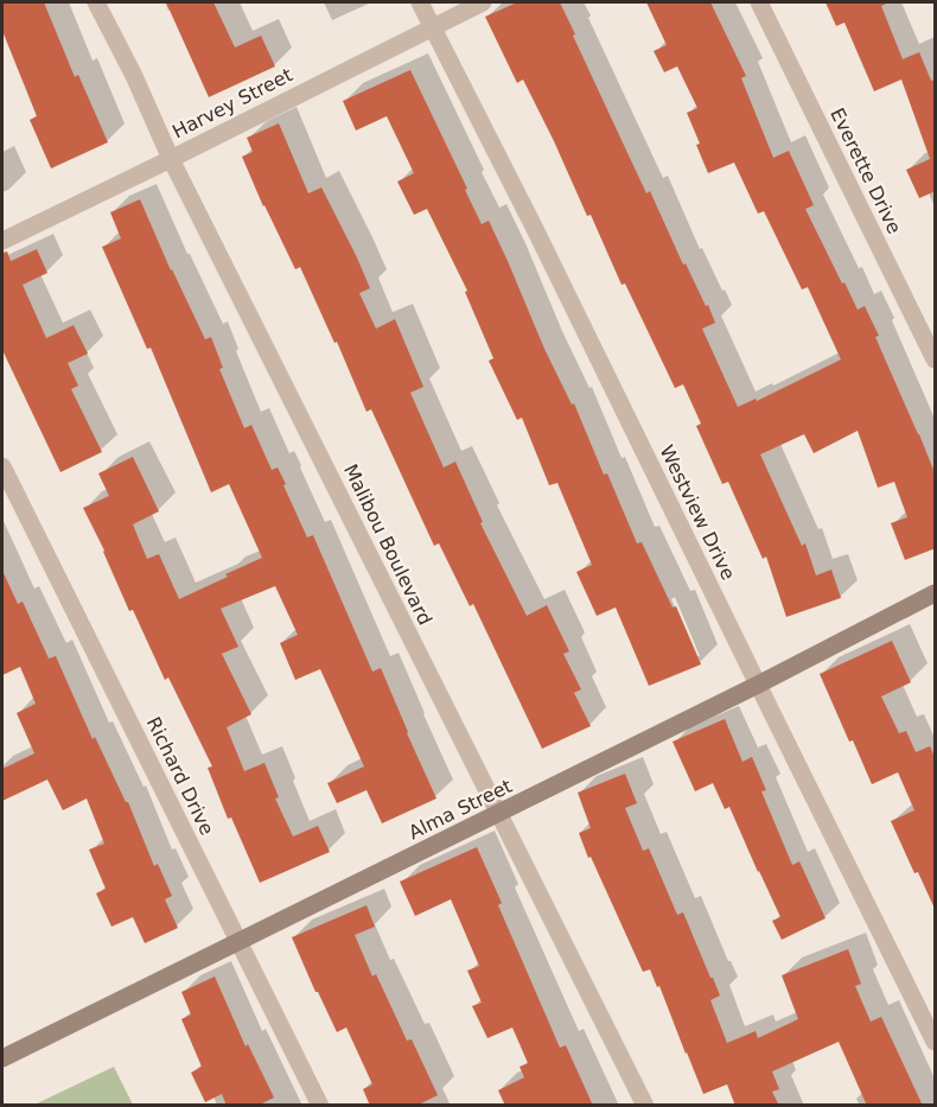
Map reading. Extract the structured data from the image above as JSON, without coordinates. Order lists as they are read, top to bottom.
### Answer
{
  "streets": {
    "street": [
      "Harvey Street",
      "Everette Drive",
      "Westview Drive",
      "Malibou Boulevard",
      "Richard Drive",
      "Alma Street"
    ]
  },
  "crossings": [
    ["Harvey Street", "Westview Drive"],
    ["Harvey Street", "Malibou Boulevard"],
    ["Westview Drive", "Alma Street"],
    ["Malibou Boulevard", "Alma Street"],
    ["Richard Drive", "Alma Street"]
  ]
}
